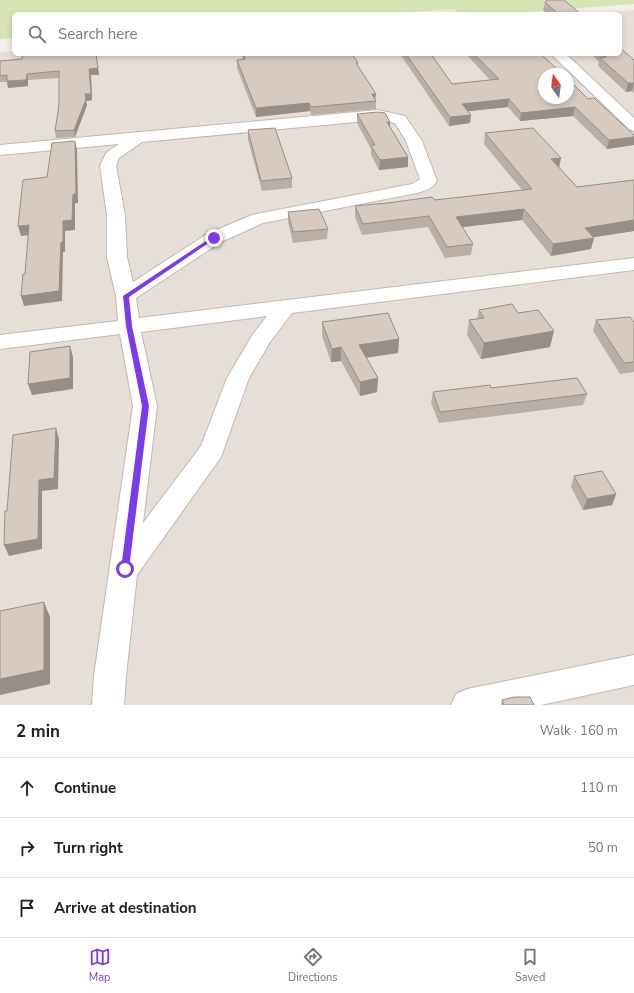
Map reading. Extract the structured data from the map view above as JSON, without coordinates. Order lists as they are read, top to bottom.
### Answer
{
  "north": "top",
  "page": {
    "search": "Search here",
    "heading": ["2 min", "Walk · 160 m"],
    "list": [
      ["Continue", "110 m"],
      ["Turn right", "50 m"],
      "Arrive at destination"
    ],
    "nav": ["Map", "Directions", "Saved"]
  }
}
